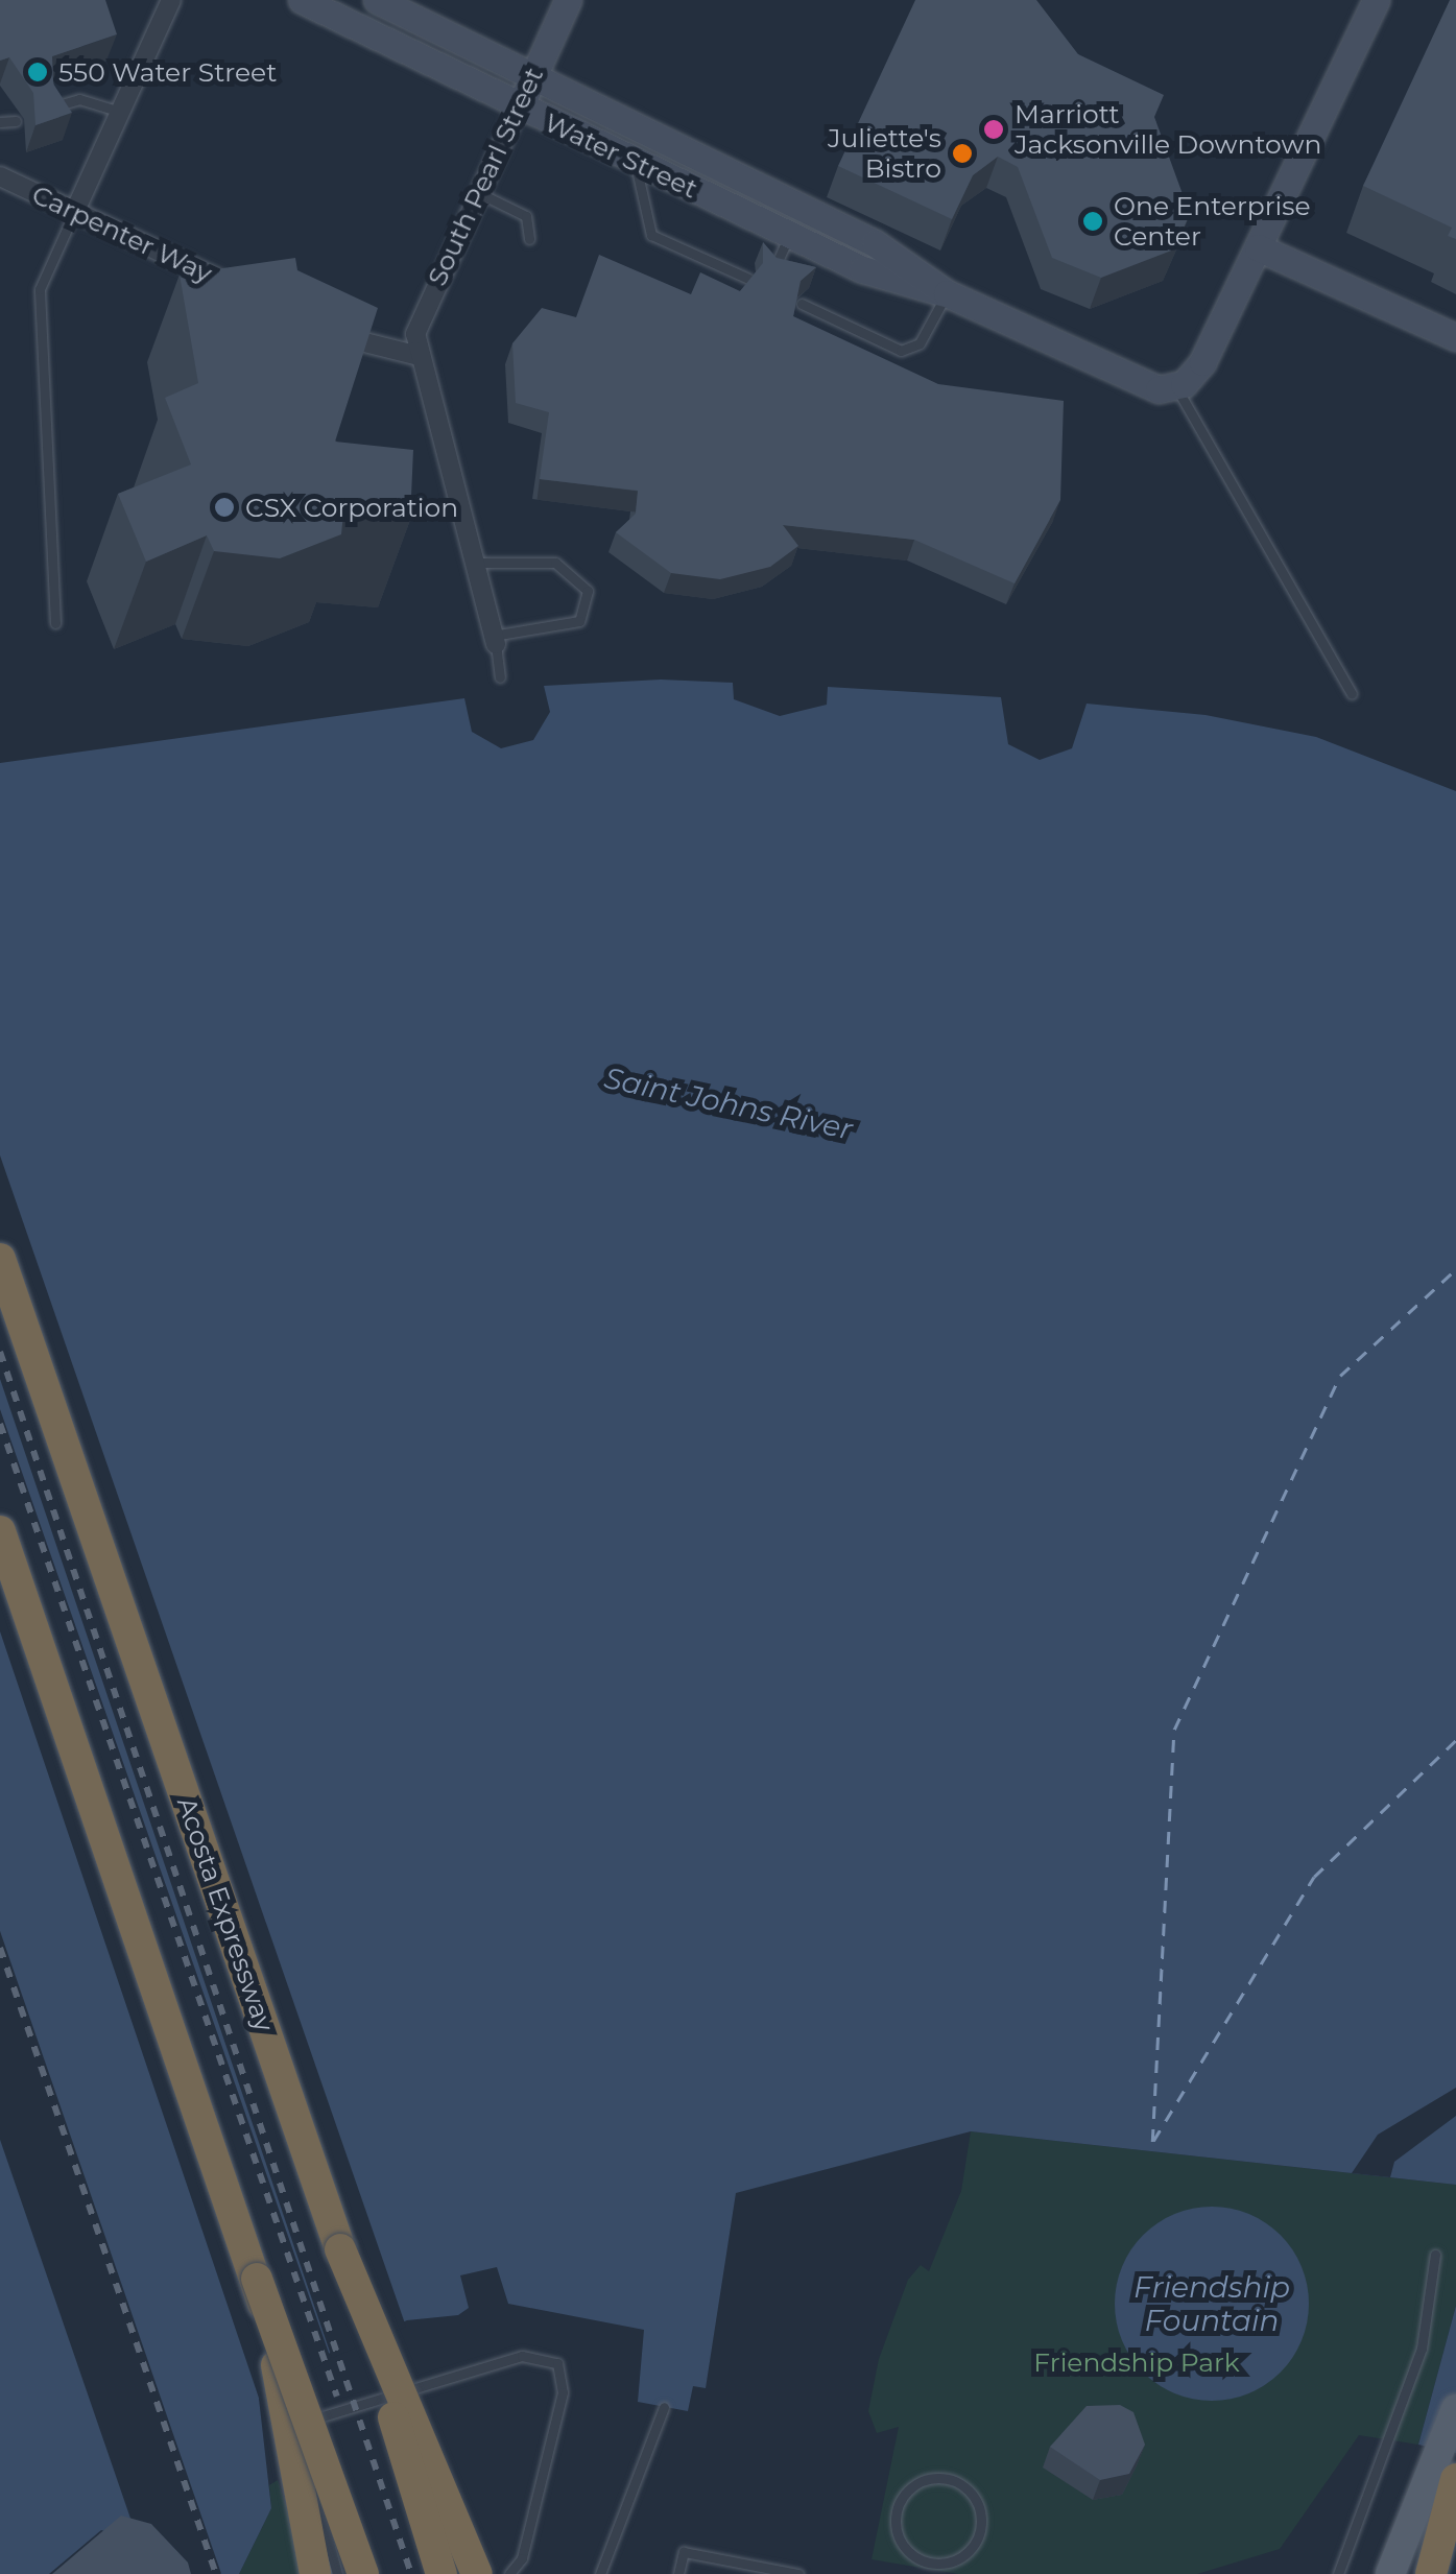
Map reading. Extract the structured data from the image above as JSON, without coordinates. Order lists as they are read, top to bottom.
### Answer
{
  "streets": {
    "highway": ["Acosta Expressway"],
    "street": ["Water Street", "South Pearl Street", "Carpenter Way"]
  },
  "crossings": [
    ["Water Street", "South Pearl Street"]
  ],
  "water": ["Saint Johns River", "Friendship Fountain"],
  "parks": ["Friendship Park"],
  "places": [
    "550 Water Street",
    "Marriott Jacksonville Downtown",
    "Juliette's Bistro",
    "One Enterprise Center",
    "CSX Corporation"
  ]
}
